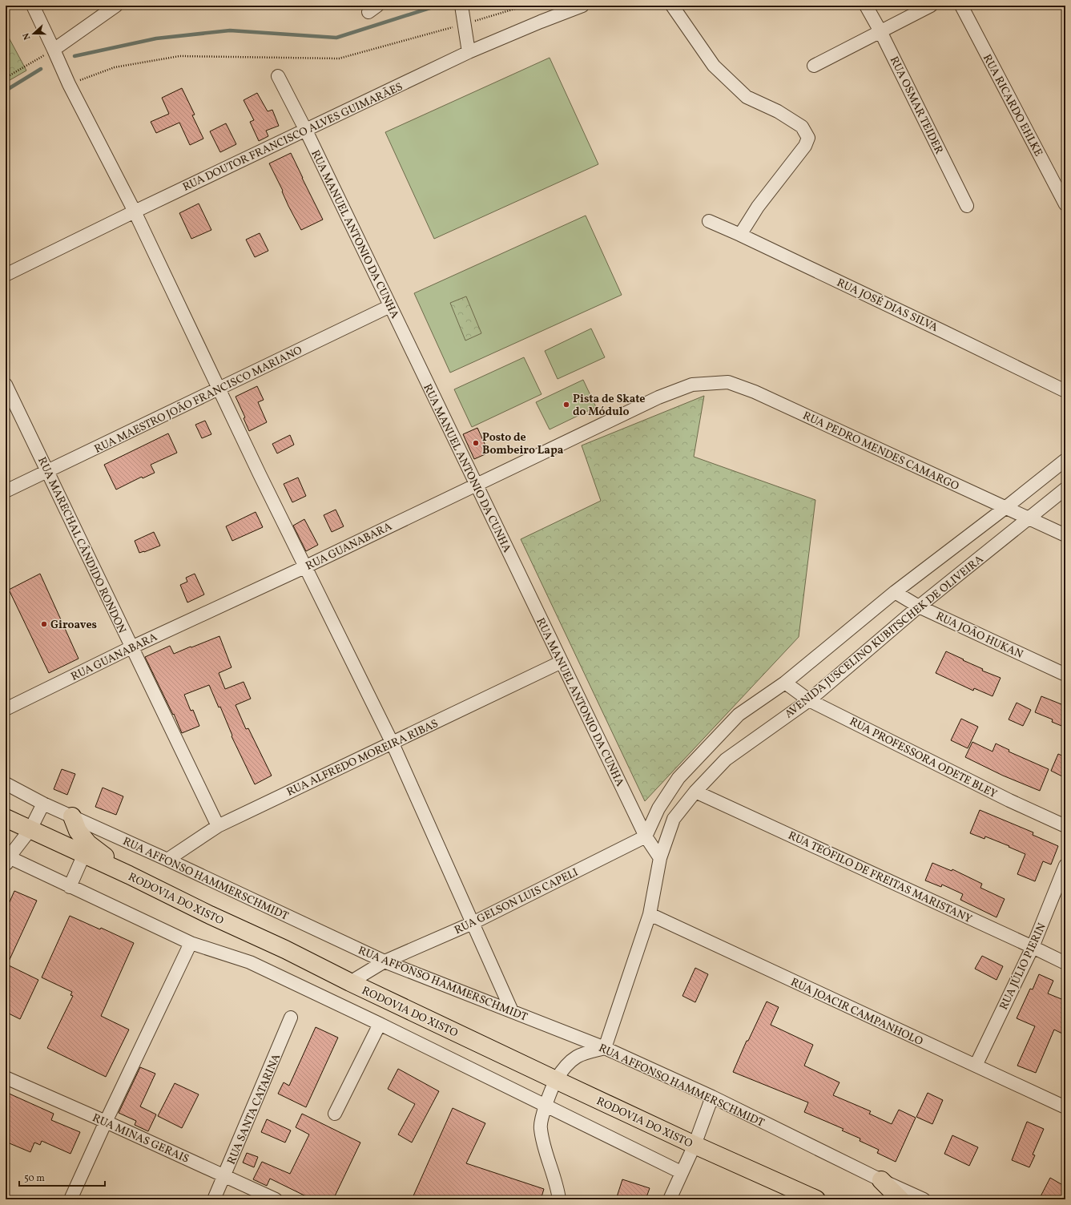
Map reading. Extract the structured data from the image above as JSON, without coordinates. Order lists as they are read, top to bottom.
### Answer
{
  "streets": {
    "highway": ["RODOVIA DO XISTO"],
    "street": [
      "RUA OSMAR TEIDER",
      "RUA RICARDO EHLKE",
      "RUA DOUTOR FRANCISCO ALVES GUIMARÃES",
      "RUA MANUEL ANTONIO DA CUNHA",
      "RUA JOSÉ DIAS SILVA",
      "RUA MAESTRO JOÃO FRANCISCO MARIANO",
      "RUA PEDRO MENDES CAMARGO",
      "RUA MARECHAL CÂNDIDO RONDON",
      "RUA GUANABARA",
      "RUA JOÃO HUKAN",
      "AVENIDA JUSCELINO KUBITSCHEK DE OLIVEIRA",
      "RUA ALFREDO MOREIRA RIBAS",
      "RUA PROFESSORA ODETE BLEY",
      "RUA TEÓFILO DE FREITAS MARISTANY",
      "RUA AFFONSO HAMMERSCHMIDT",
      "RUA GELSON LUIS CAPELI",
      "RUA JÚLIO PIERIN",
      "RUA JOACIR CAMPANHOLO",
      "RUA SANTA CATARINA",
      "RUA MINAS GERAIS"
    ]
  },
  "crossings": [
    ["RUA DOUTOR FRANCISCO ALVES GUIMARÃES", "RUA MANUEL ANTONIO DA CUNHA"],
    ["RUA MANUEL ANTONIO DA CUNHA", "RUA MAESTRO JOÃO FRANCISCO MARIANO"],
    ["RUA MANUEL ANTONIO DA CUNHA", "RUA GUANABARA"],
    ["RUA MANUEL ANTONIO DA CUNHA", "AVENIDA JUSCELINO KUBITSCHEK DE OLIVEIRA"],
    ["RUA MANUEL ANTONIO DA CUNHA", "RUA ALFREDO MOREIRA RIBAS"],
    ["RUA MANUEL ANTONIO DA CUNHA", "RUA GELSON LUIS CAPELI"],
    ["RUA MAESTRO JOÃO FRANCISCO MARIANO", "RUA MARECHAL CÂNDIDO RONDON"],
    ["RUA PEDRO MENDES CAMARGO", "RUA GUANABARA"],
    ["RUA PEDRO MENDES CAMARGO", "AVENIDA JUSCELINO KUBITSCHEK DE OLIVEIRA"],
    ["RUA MARECHAL CÂNDIDO RONDON", "RUA GUANABARA"],
    ["RUA MARECHAL CÂNDIDO RONDON", "RUA ALFREDO MOREIRA RIBAS"],
    ["RUA JOÃO HUKAN", "AVENIDA JUSCELINO KUBITSCHEK DE OLIVEIRA"],
    ["AVENIDA JUSCELINO KUBITSCHEK DE OLIVEIRA", "RUA PROFESSORA ODETE BLEY"],
    ["AVENIDA JUSCELINO KUBITSCHEK DE OLIVEIRA", "RUA TEÓFILO DE FREITAS MARISTANY"],
    ["AVENIDA JUSCELINO KUBITSCHEK DE OLIVEIRA", "RUA AFFONSO HAMMERSCHMIDT"],
    ["AVENIDA JUSCELINO KUBITSCHEK DE OLIVEIRA", "RUA JOACIR CAMPANHOLO"],
    ["RUA ALFREDO MOREIRA RIBAS", "RUA AFFONSO HAMMERSCHMIDT"],
    ["RUA TEÓFILO DE FREITAS MARISTANY", "RUA JÚLIO PIERIN"],
    ["RUA AFFONSO HAMMERSCHMIDT", "RUA GELSON LUIS CAPELI"],
    ["RODOVIA DO XISTO", "RUA GELSON LUIS CAPELI"],
    ["RUA JÚLIO PIERIN", "RUA JOACIR CAMPANHOLO"],
    ["RUA SANTA CATARINA", "RUA MINAS GERAIS"]
  ],
  "places": ["Pista de Skate do Módulo", "Posto de Bombeiro Lapa", "Giroaves"],
  "scale_bar": "50 m",
  "north": "left"
}
